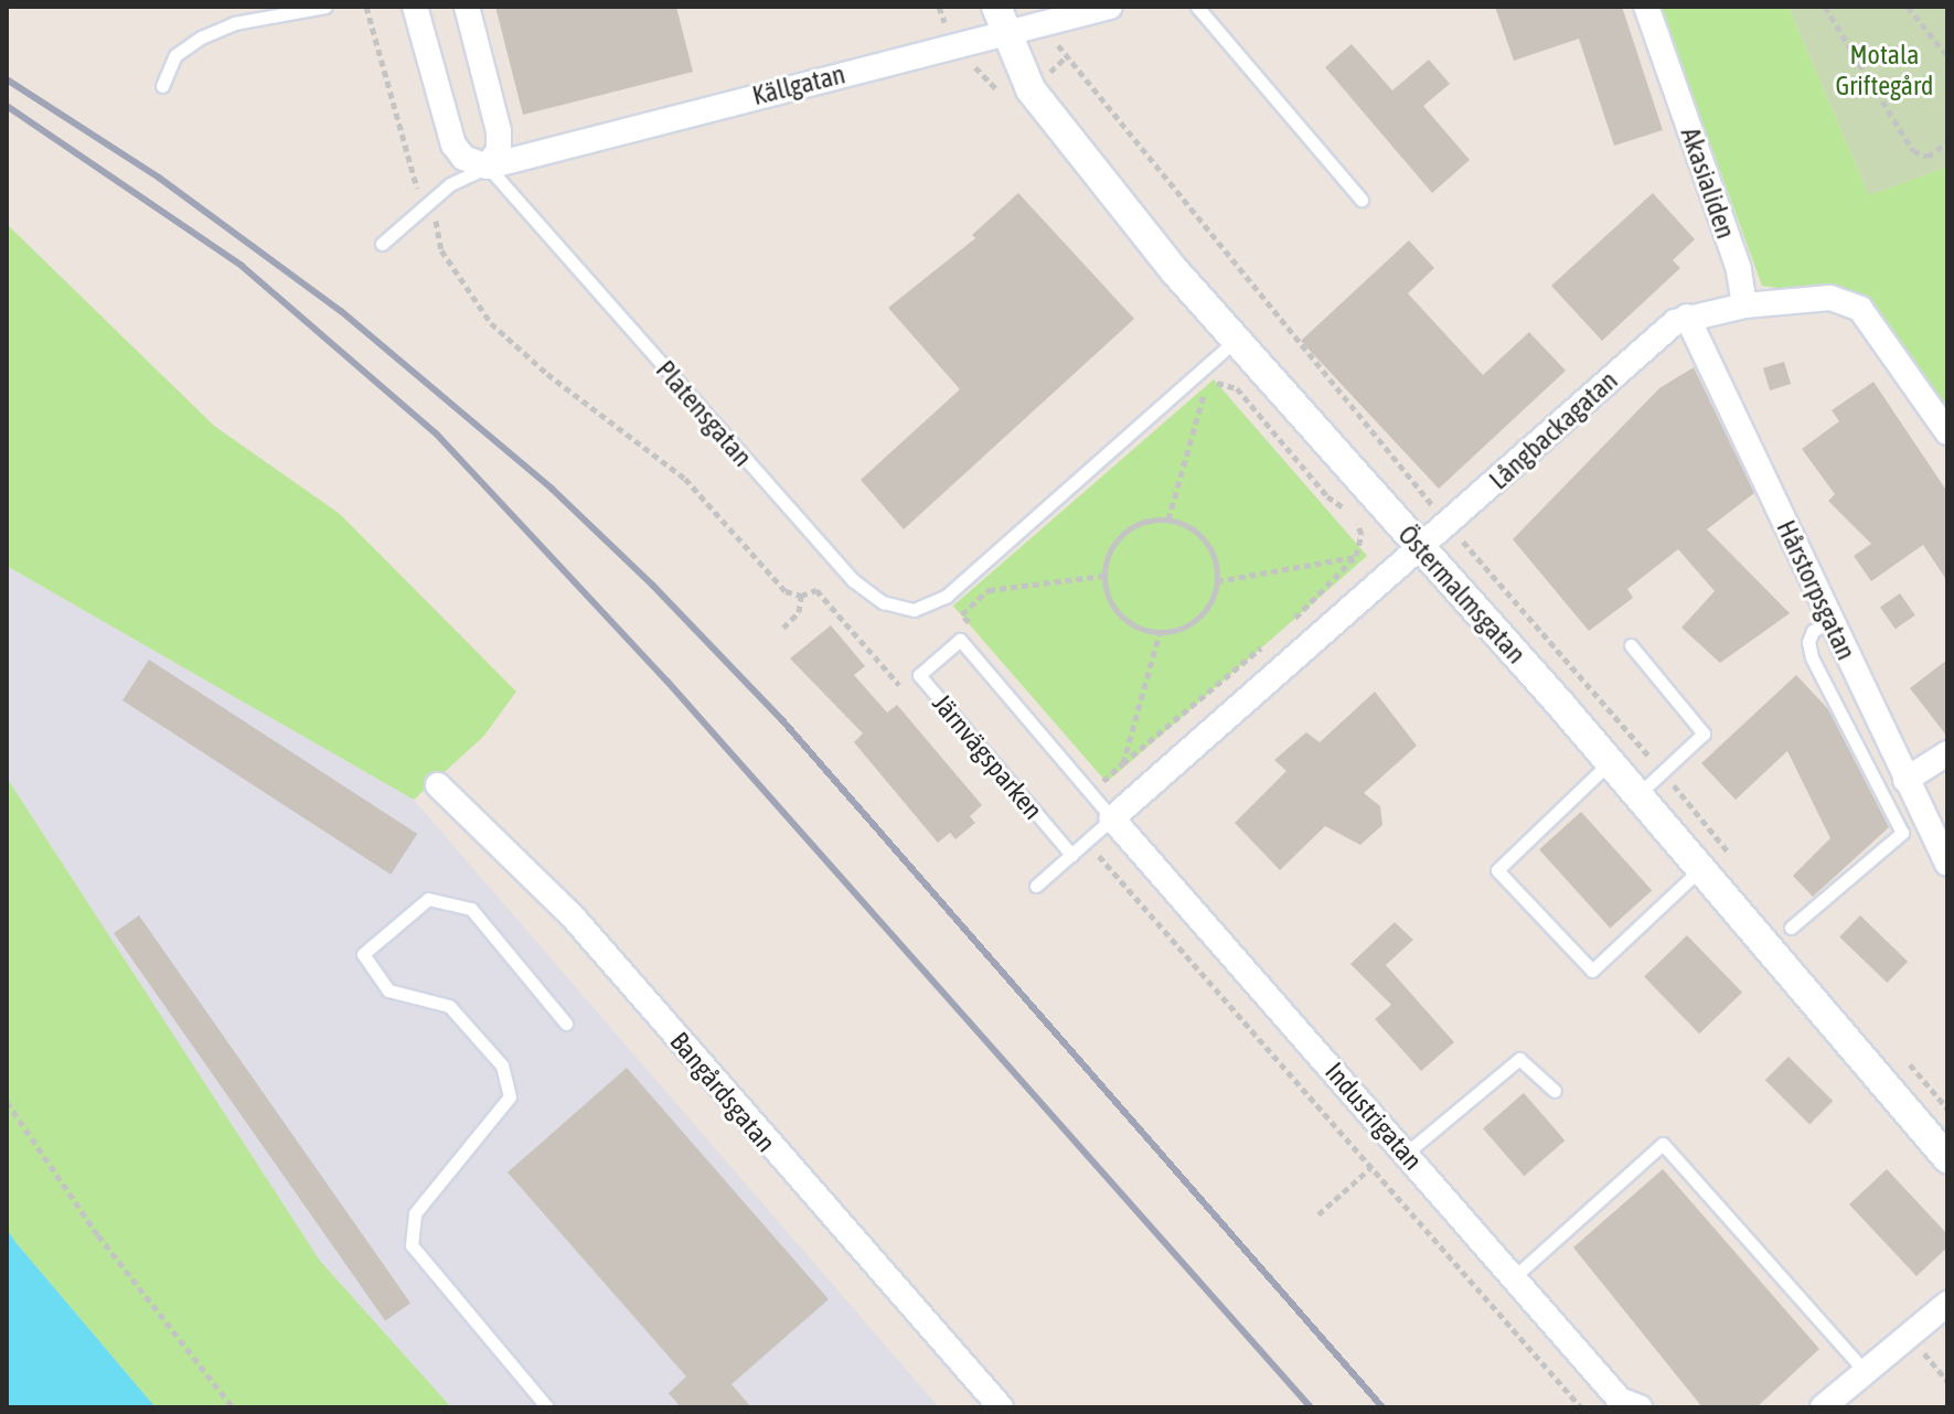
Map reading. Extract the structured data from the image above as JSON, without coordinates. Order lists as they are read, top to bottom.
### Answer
{
  "streets": {
    "street": [
      "Källgatan",
      "Akasialiden",
      "Platensgatan",
      "Långbackagatan",
      "Hårstorpsgatan",
      "Östermalmsgatan",
      "Bangårdsgatan",
      "Industrigatan"
    ],
    "lane": ["Järnvägsparken"]
  },
  "crossings": [
    ["Källgatan", "Platensgatan"],
    ["Källgatan", "Östermalmsgatan"],
    ["Platensgatan", "Östermalmsgatan"],
    ["Långbackagatan", "Hårstorpsgatan"],
    ["Långbackagatan", "Östermalmsgatan"],
    ["Järnvägsparken", "Industrigatan"]
  ],
  "parks": ["Motala Griftegård"]
}
